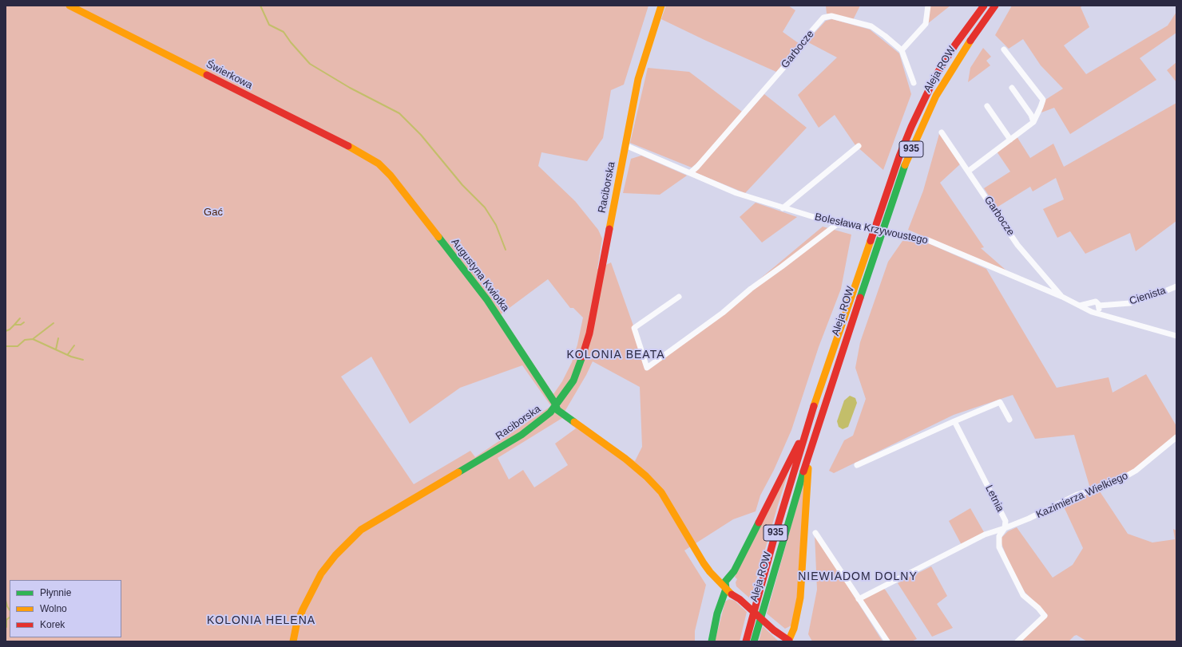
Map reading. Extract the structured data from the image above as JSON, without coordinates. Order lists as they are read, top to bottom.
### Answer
{
  "streets": {
    "main road": [
      "Aleja ROW",
      "Świerkowa",
      "935",
      "Raciborska",
      "Augustyna Kwiotka"
    ],
    "street": [
      "Garbocze",
      "Bolesława Krzywoustego",
      "Cienista",
      "Kazimierza Wielkiego",
      "Letnia"
    ]
  },
  "crossings": [
    ["Garbocze", "Bolesława Krzywoustego"],
    ["Świerkowa", "Augustyna Kwiotka"],
    ["Raciborska", "Bolesława Krzywoustego"],
    ["Raciborska", "Augustyna Kwiotka"],
    ["Bolesława Krzywoustego", "Cienista"],
    ["Kazimierza Wielkiego", "Letnia"]
  ],
  "districts": ["KOLONIA BEATA", "NIEWIADOM DOLNY", "KOLONIA HELENA"],
  "parks": ["Gać"],
  "legend": ["Płynnie", "Wolno", "Korek"]
}
